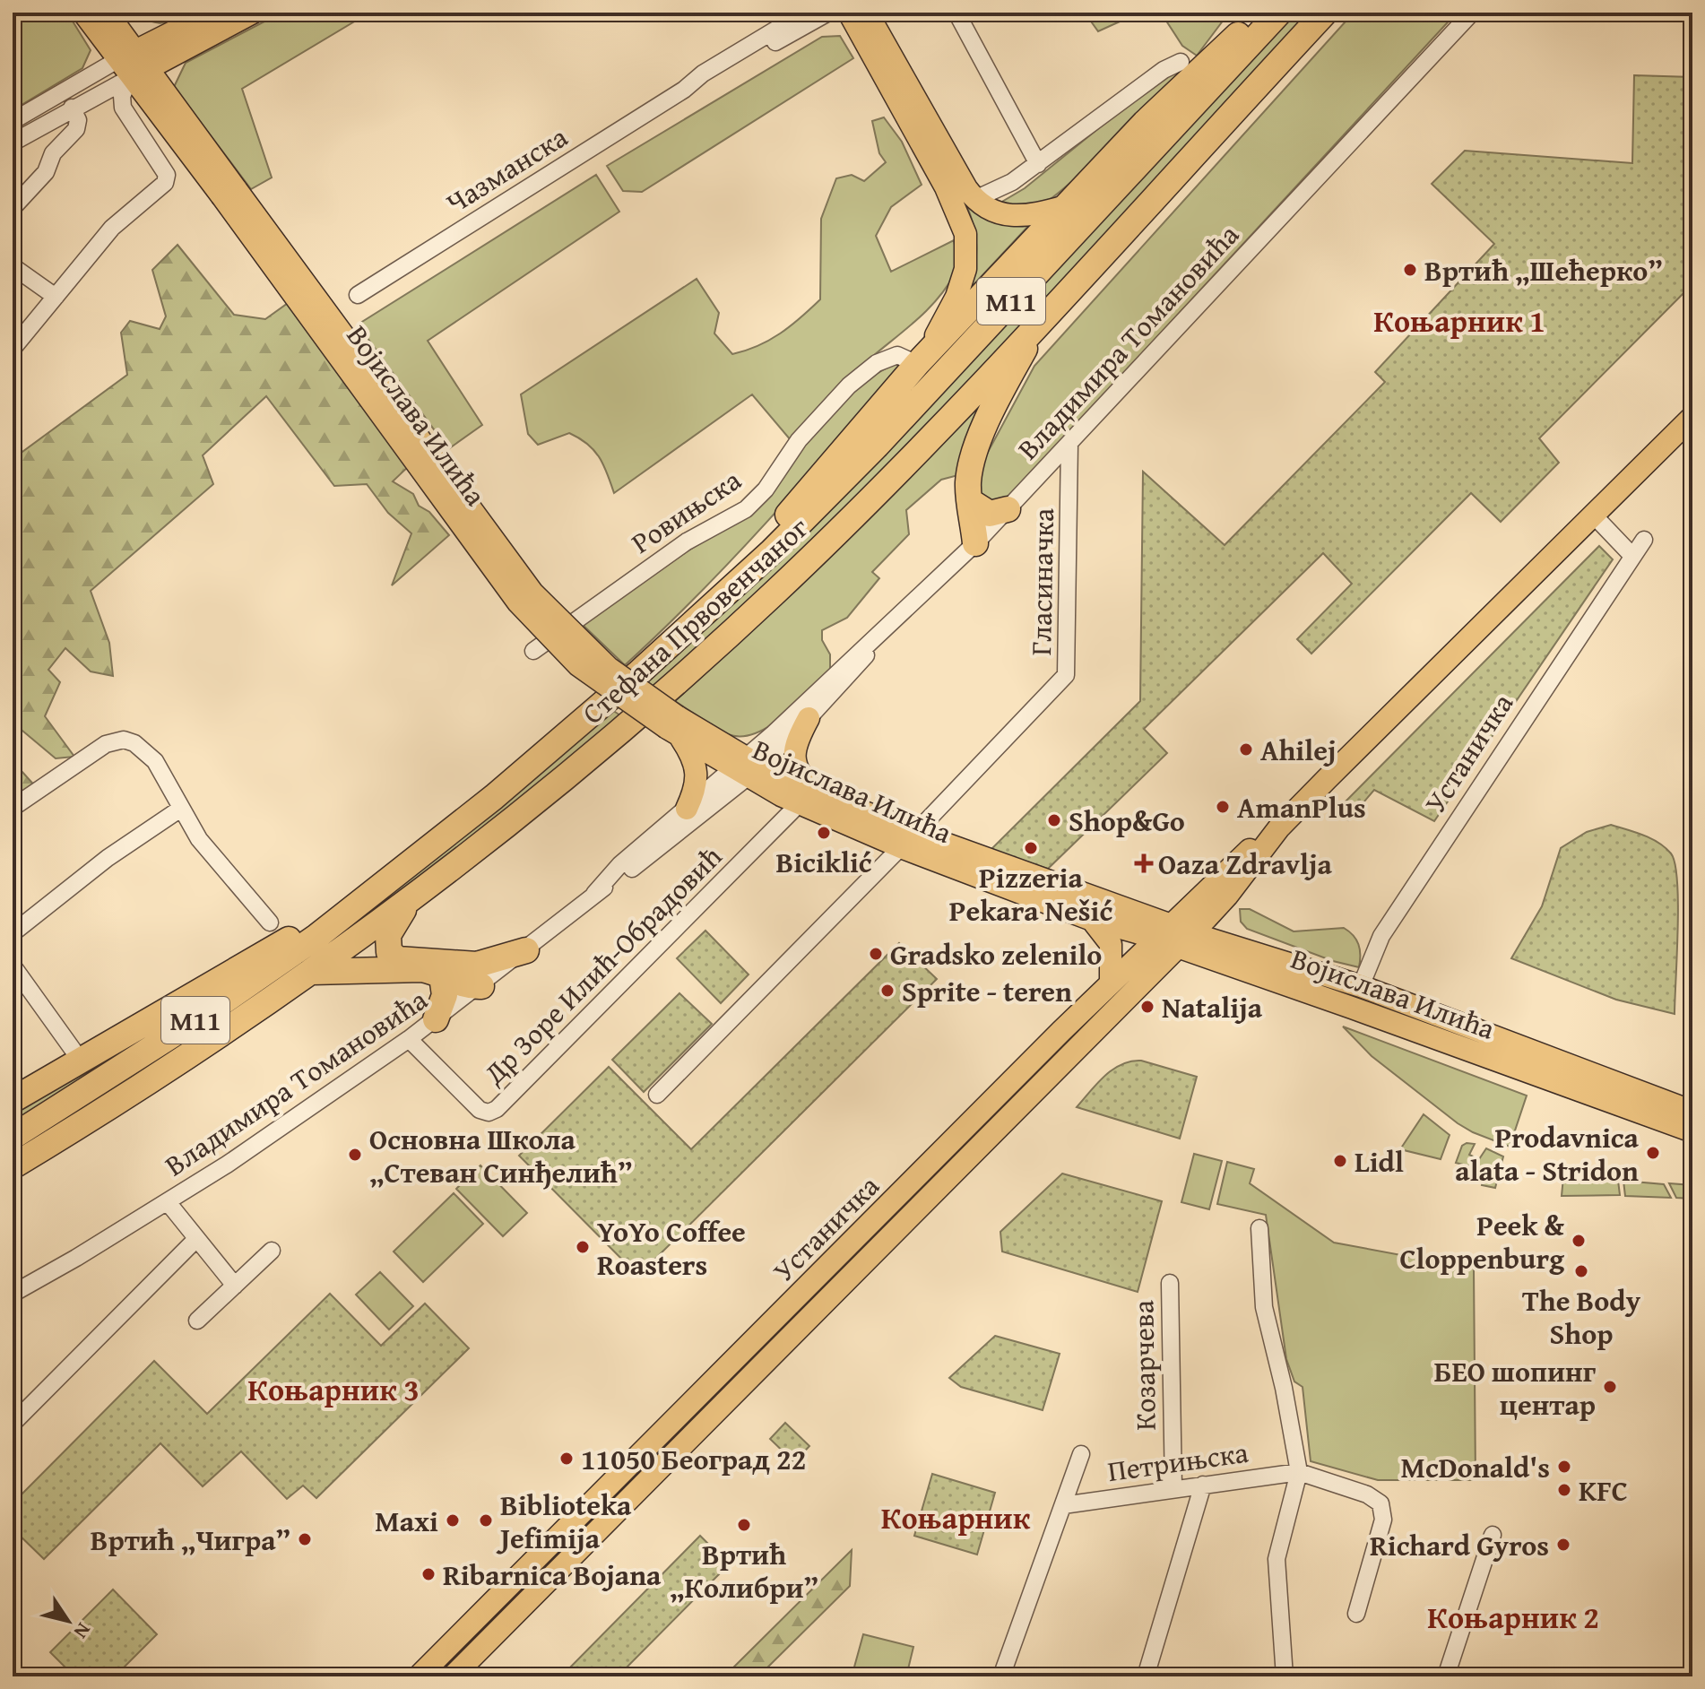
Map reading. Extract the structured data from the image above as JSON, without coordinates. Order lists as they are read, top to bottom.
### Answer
{
  "streets": {
    "highway": ["M11", "Стефана Првовенчаног"],
    "main road": ["Војислава Илића", "Устаничка"],
    "street": [
      "Чазманска",
      "Владимира Томановића",
      "Ровињска",
      "Гласиначка",
      "Др Зоре Илић-Обрадовић",
      "Козарчева",
      "Петрињска"
    ]
  },
  "crossings": [
    ["Владимира Томановића", "Војислава Илића"],
    ["Владимира Томановића", "Гласиначка"],
    ["Владимира Томановића", "Др Зоре Илић-Обрадовић"],
    ["Војислава Илића", "Гласиначка"],
    ["Војислава Илића", "Устаничка"],
    ["Војислава Илића", "Др Зоре Илић-Обрадовић"],
    ["Козарчева", "Петрињска"]
  ],
  "districts": [
    "Коњарник 1",
    "Коњарник 3",
    "Коњарник",
    "Коњарник 2"
  ],
  "places": {
    "other": [
      "Вртић „Шећерко”",
      "Ahilej",
      "AmanPlus",
      "Shop&Go",
      "Biciklić",
      "Pizzeria Pekara Nešić",
      "Gradsko zelenilo",
      "Sprite - teren",
      "Natalija",
      "Prodavnica alata - Stridon",
      "Основна Школа „Стеван Синђелић”",
      "Lidl",
      "Peek & Cloppenburg",
      "YoYo Coffee Roasters",
      "The Body Shop",
      "БЕО шопинг центар",
      "11050 Београд 22",
      "McDonald's",
      "KFC",
      "Maxi",
      "Biblioteka Jefimija",
      "Вртић „Колибри”",
      "Вртић „Чигра”",
      "Richard Gyros",
      "Ribarnica Bojana"
    ],
    "health": ["Oaza Zdravlja"]
  },
  "north": "bottom right"
}
